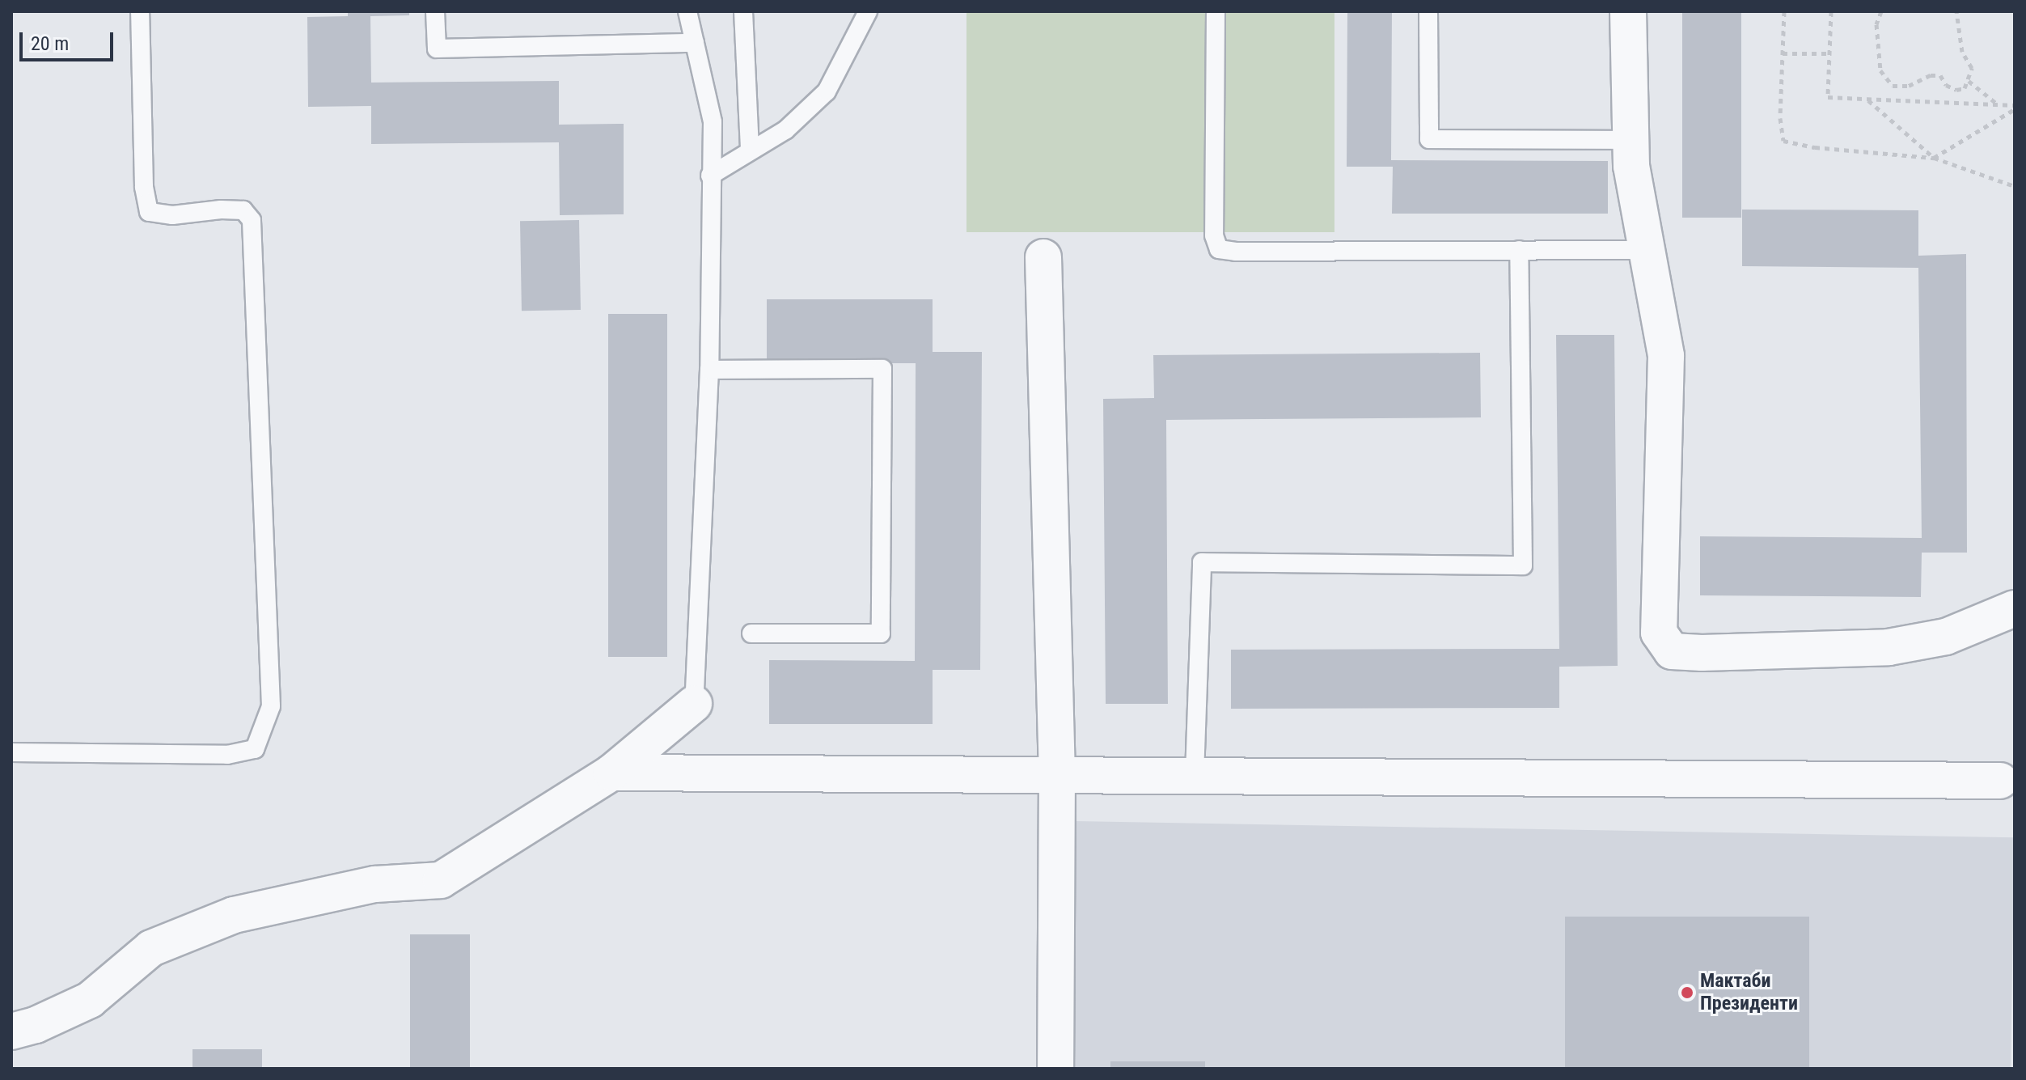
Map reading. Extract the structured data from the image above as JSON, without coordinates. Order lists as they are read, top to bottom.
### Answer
{
  "places": ["Мактаби Президенти"],
  "scale_bar": "20 m"
}
